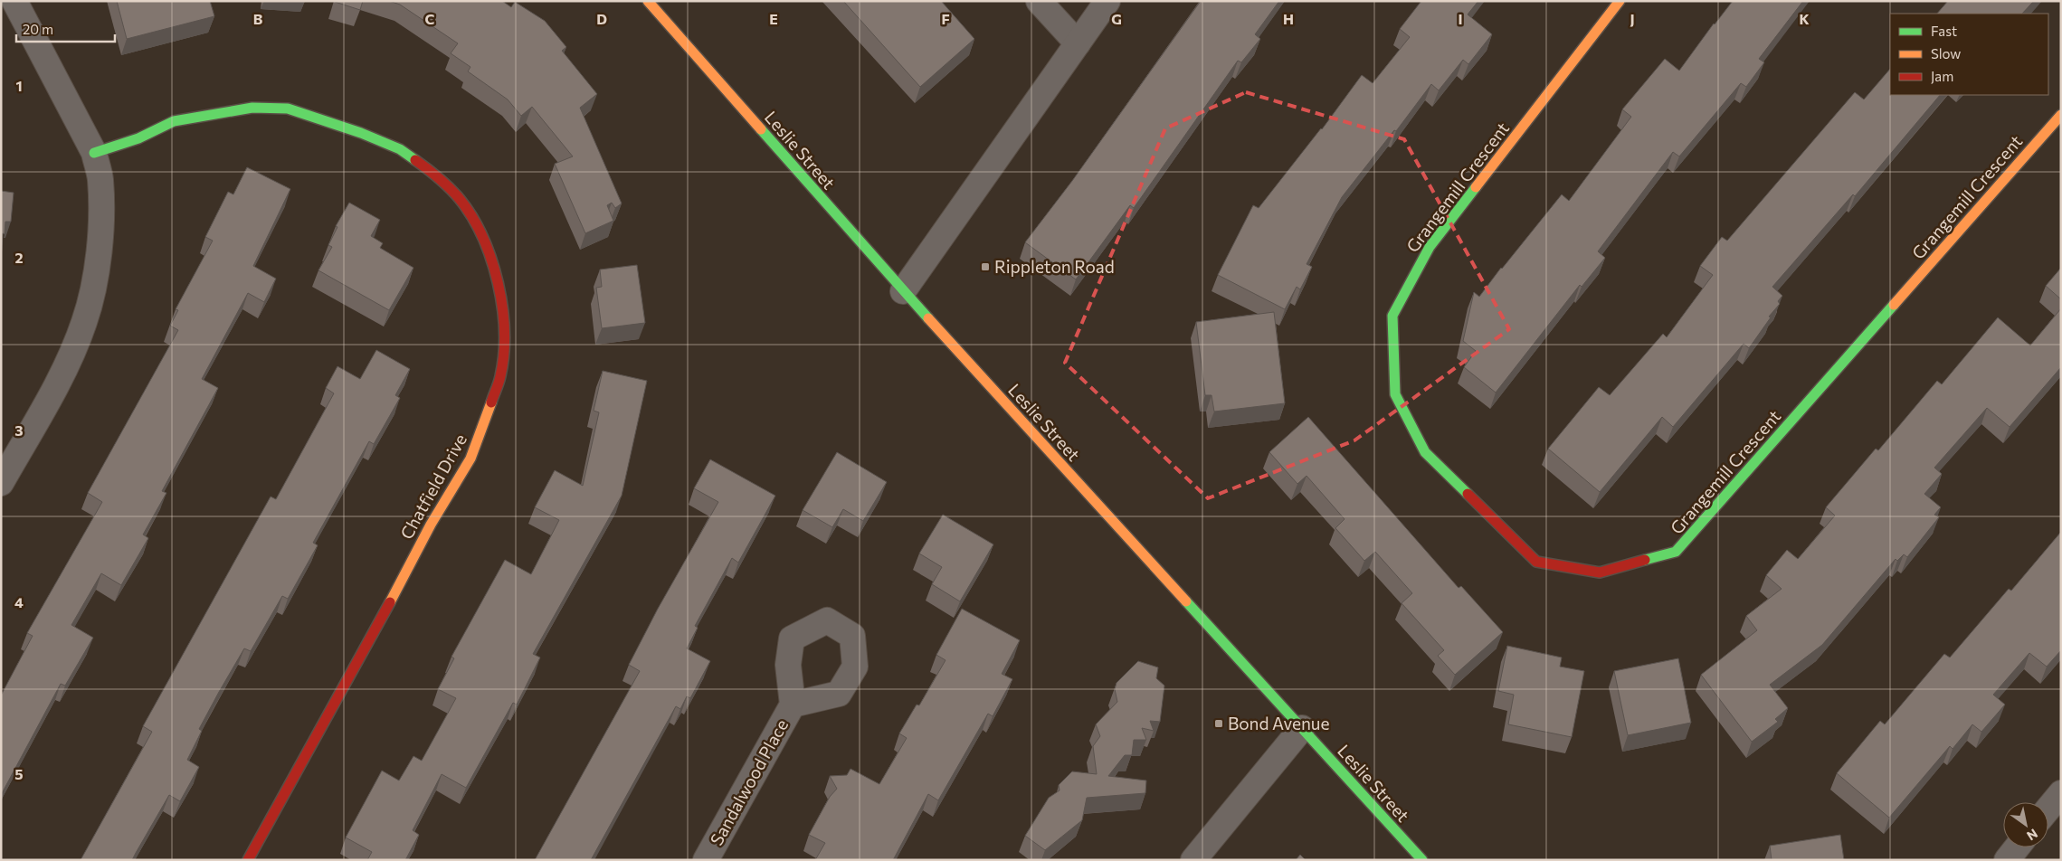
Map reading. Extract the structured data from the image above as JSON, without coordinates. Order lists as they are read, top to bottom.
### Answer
{
  "streets": {
    "street": [
      "Leslie Street",
      "Grangemill Crescent",
      "Chatfield Drive",
      "Sandalwood Place"
    ]
  },
  "places": {
    "transit": ["Rippleton Road", "Bond Avenue"]
  },
  "legend": ["Fast", "Slow", "Jam"],
  "scale_bar": "20 m",
  "north": "bottom right",
  "grid": {
    "columns": [
      "B",
      "C",
      "D",
      "E",
      "F",
      "G",
      "H",
      "I",
      "J",
      "K"
    ],
    "rows": [
      "1",
      "2",
      "3",
      "4",
      "5"
    ]
  }
}
